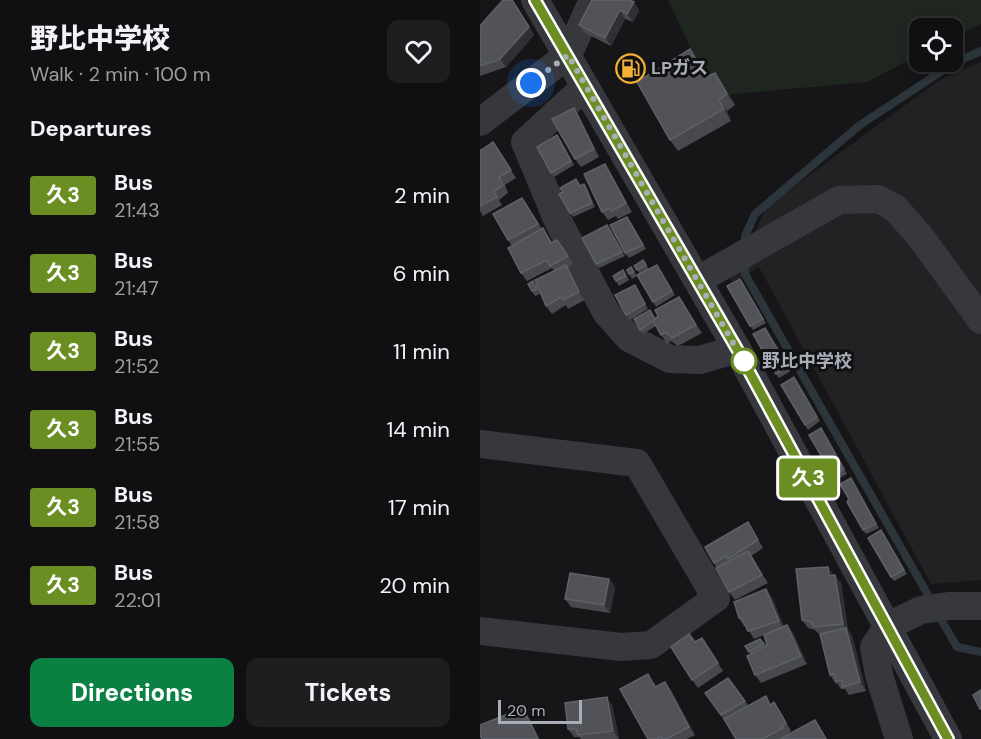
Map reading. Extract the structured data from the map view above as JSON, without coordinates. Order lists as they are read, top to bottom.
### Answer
{
  "places": {
    "fuel station": ["LPガス"],
    "other": ["野比中学校"]
  },
  "lines": ["bus line 久3"],
  "scale_bar": "20 m",
  "page": {
    "heading": [
      ["野比中学校", "Walk · 2 min · 100 m"],
      "Departures"
    ],
    "on_map": "久3",
    "list": [
      {
        "mark": "久3",
        "name": "Bus",
        "note": "21:43",
        "value": "2 min"
      },
      {
        "mark": "久3",
        "name": "Bus",
        "note": "21:47",
        "value": "6 min"
      },
      {
        "mark": "久3",
        "name": "Bus",
        "note": "21:52",
        "value": "11 min"
      },
      {
        "mark": "久3",
        "name": "Bus",
        "note": "21:55",
        "value": "14 min"
      },
      {
        "mark": "久3",
        "name": "Bus",
        "note": "21:58",
        "value": "17 min"
      },
      {
        "mark": "久3",
        "name": "Bus",
        "note": "22:01",
        "value": "20 min"
      }
    ],
    "buttons": ["Directions", "Tickets"],
    "scale": "20 m"
  }
}
